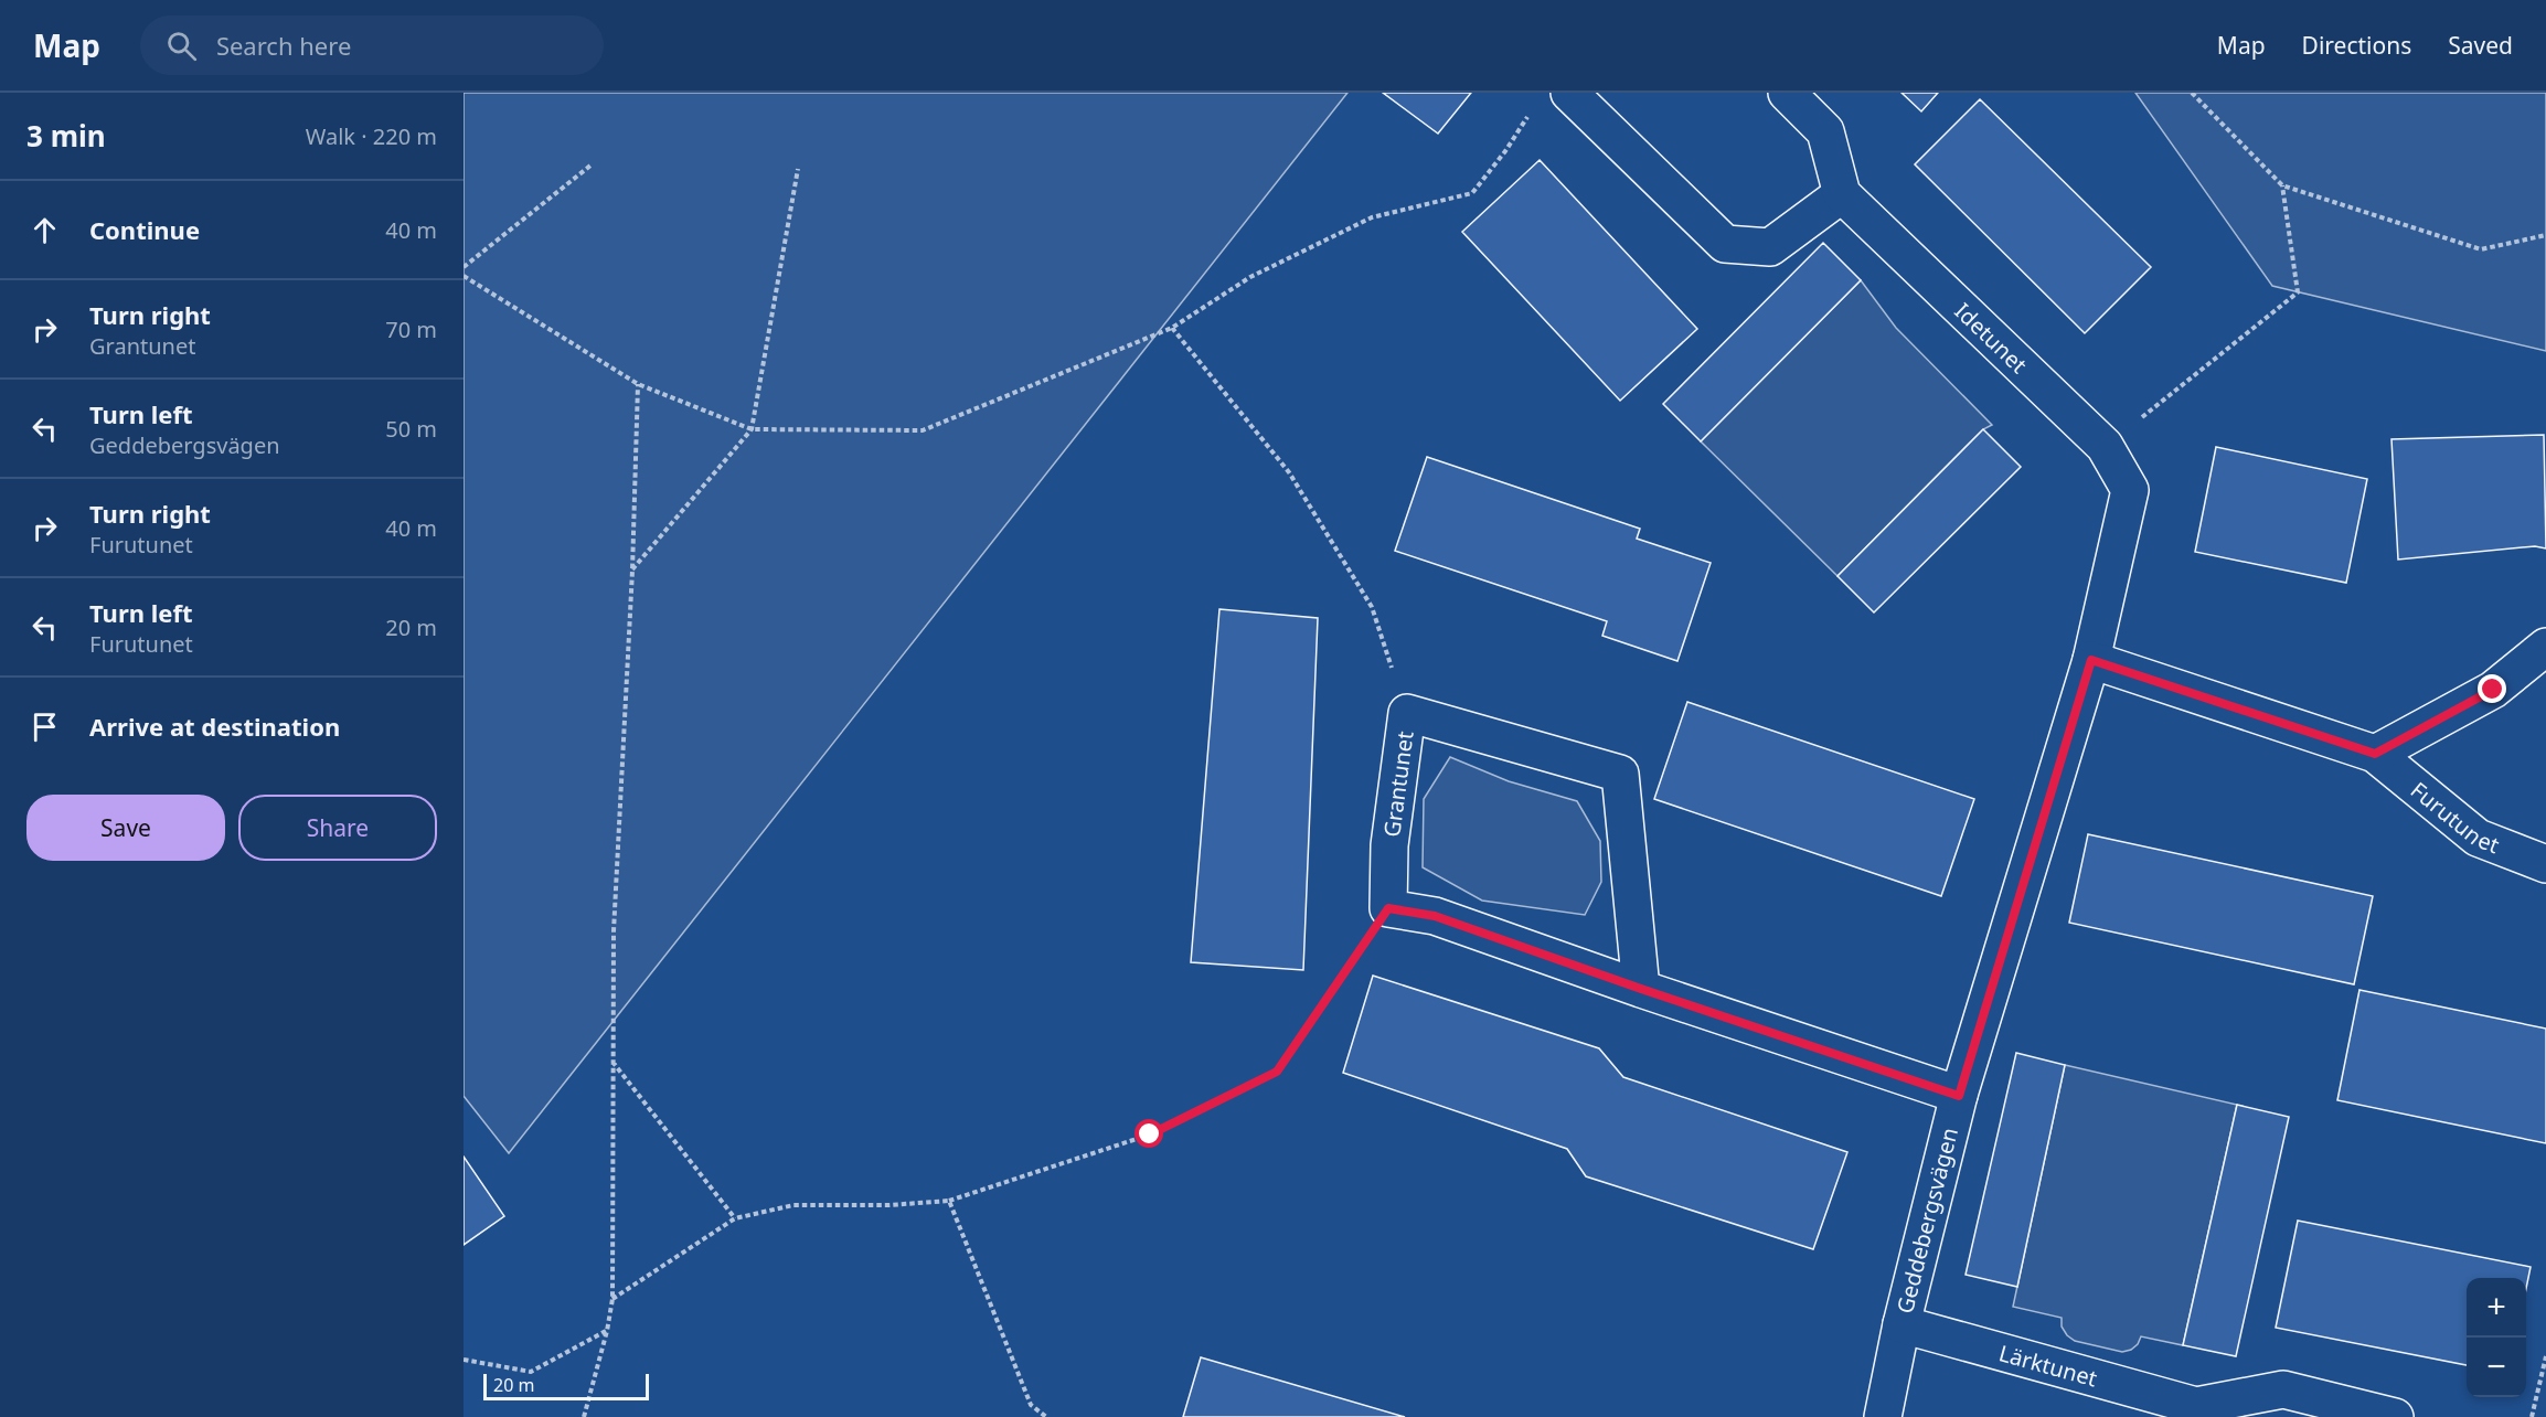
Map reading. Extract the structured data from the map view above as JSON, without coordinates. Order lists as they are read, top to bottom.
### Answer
{
  "streets": {
    "street": [
      "Idetunet",
      "Grantunet",
      "Furutunet",
      "Geddebergsvägen",
      "Lärktunet"
    ]
  },
  "crossings": [
    ["Idetunet", "Geddebergsvägen"],
    ["Furutunet", "Geddebergsvägen"],
    ["Geddebergsvägen", "Lärktunet"]
  ],
  "scale_bar": "20 m",
  "page": {
    "header": "Map",
    "search": "Search here",
    "nav": ["Map", "Directions", "Saved"],
    "heading": ["3 min", "Walk · 220 m"],
    "list": [
      ["Continue", "40 m"],
      ["Turn right", "Grantunet", "70 m"],
      ["Turn left", "Geddebergsvägen", "50 m"],
      ["Turn right", "Furutunet", "40 m"],
      ["Turn left", "Furutunet", "20 m"],
      "Arrive at destination"
    ],
    "buttons": ["Save", "Share"],
    "map_buttons": ["+", "−"],
    "scale": "20 m"
  }
}
